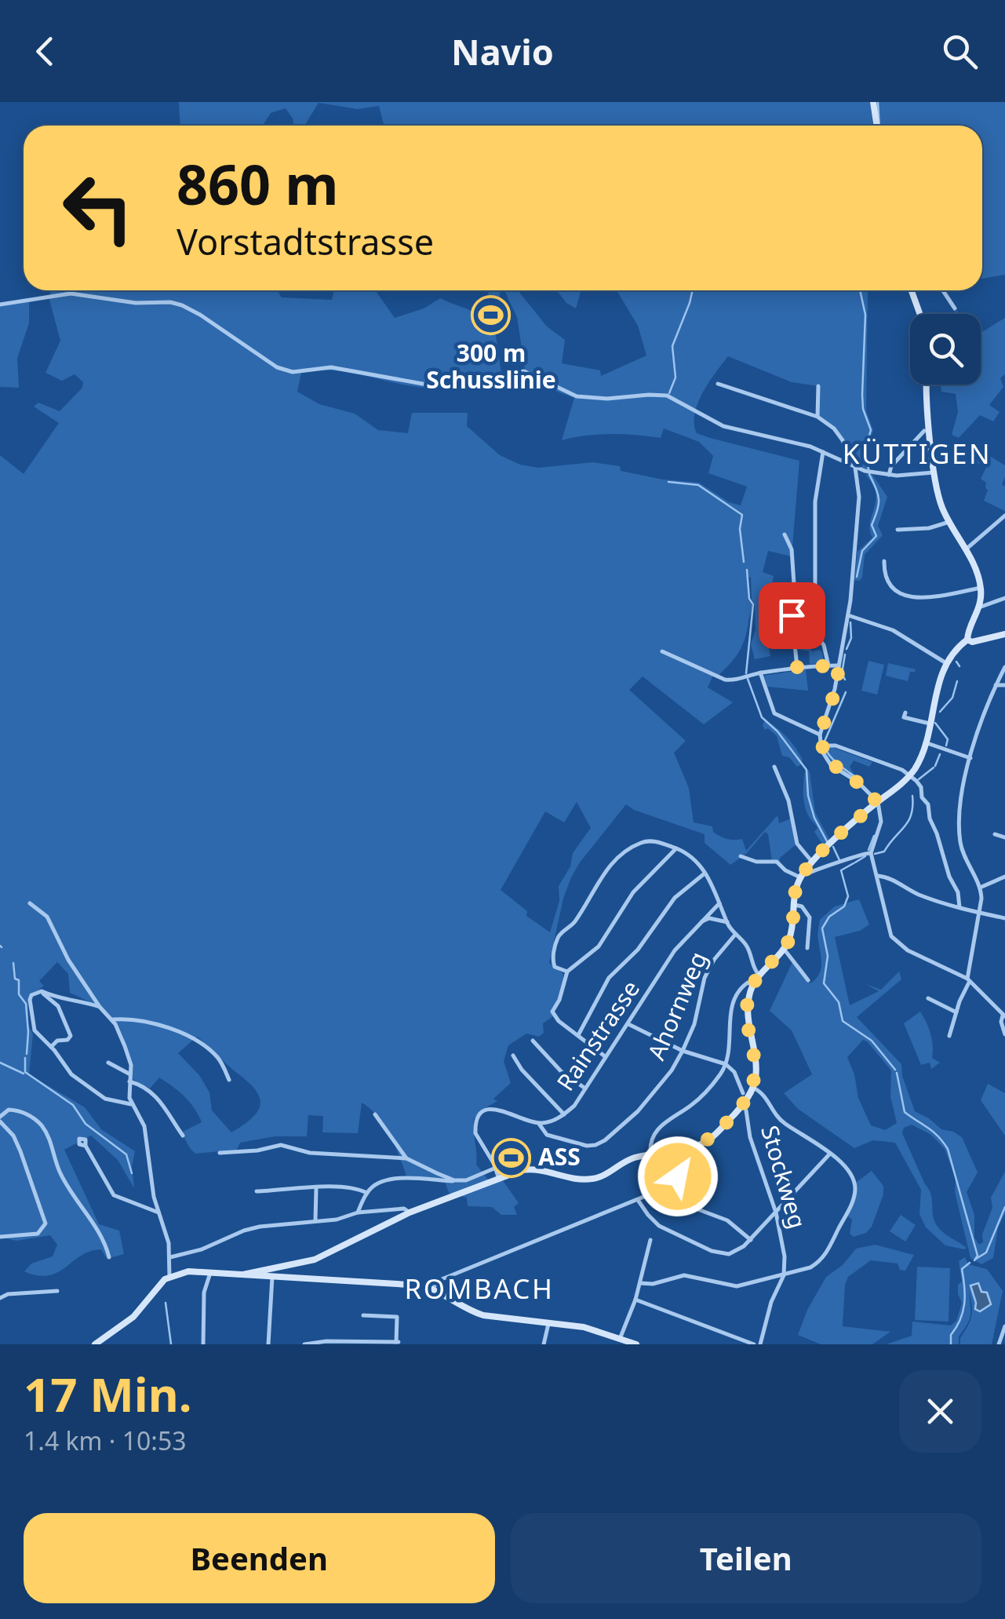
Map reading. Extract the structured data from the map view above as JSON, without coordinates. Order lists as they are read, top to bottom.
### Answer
{
  "streets": {
    "street": ["Ahornweg", "Rainstrasse", "Stockweg"]
  },
  "crossings": [
    ["Ahornweg", "Rainstrasse"]
  ],
  "districts": ["KÜTTIGEN", "ROMBACH"],
  "places": {
    "sports": ["300 m Schusslinie", "ASS"]
  },
  "page": {
    "header": "Navio",
    "turn": ["860 m", "Vorstadtstrasse"],
    "heading": ["17 Min.", "1.4 km · 10:53"],
    "buttons": ["Beenden", "Teilen"]
  }
}
